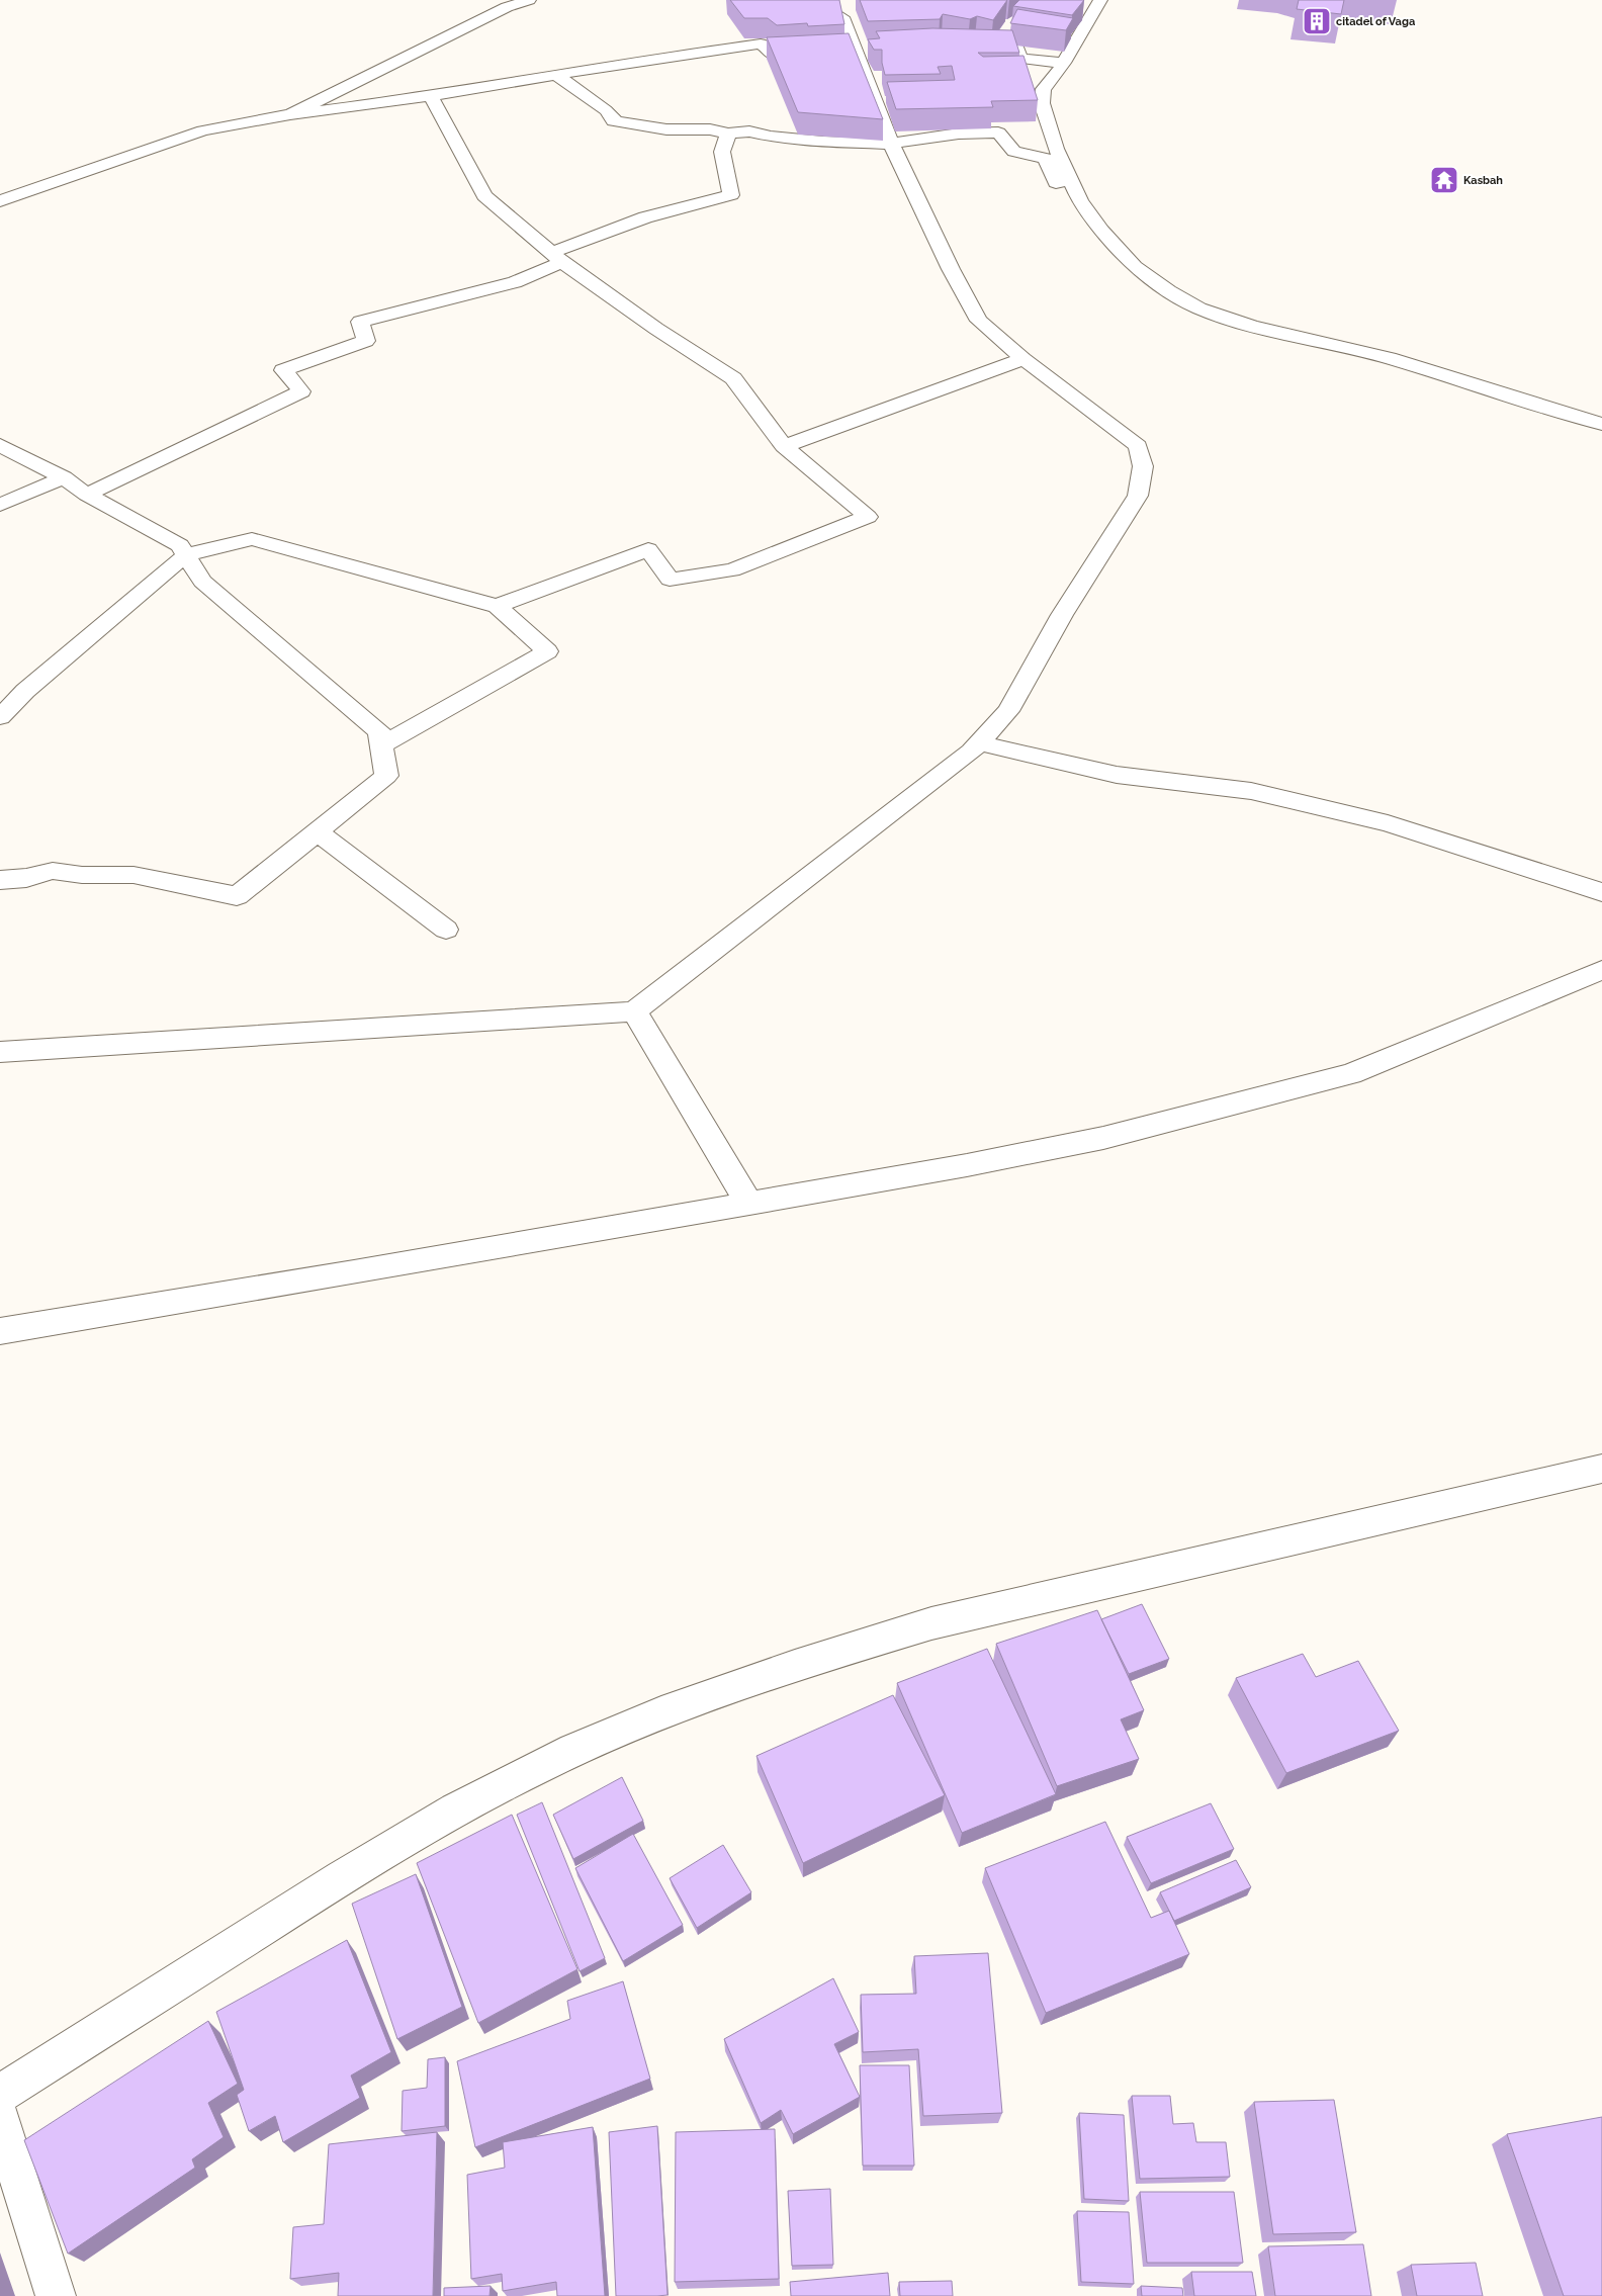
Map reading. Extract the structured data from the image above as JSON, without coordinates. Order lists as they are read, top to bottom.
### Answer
{
  "places": {
    "building": ["citadel of Vaga"],
    "temple": ["Kasbah"]
  }
}
